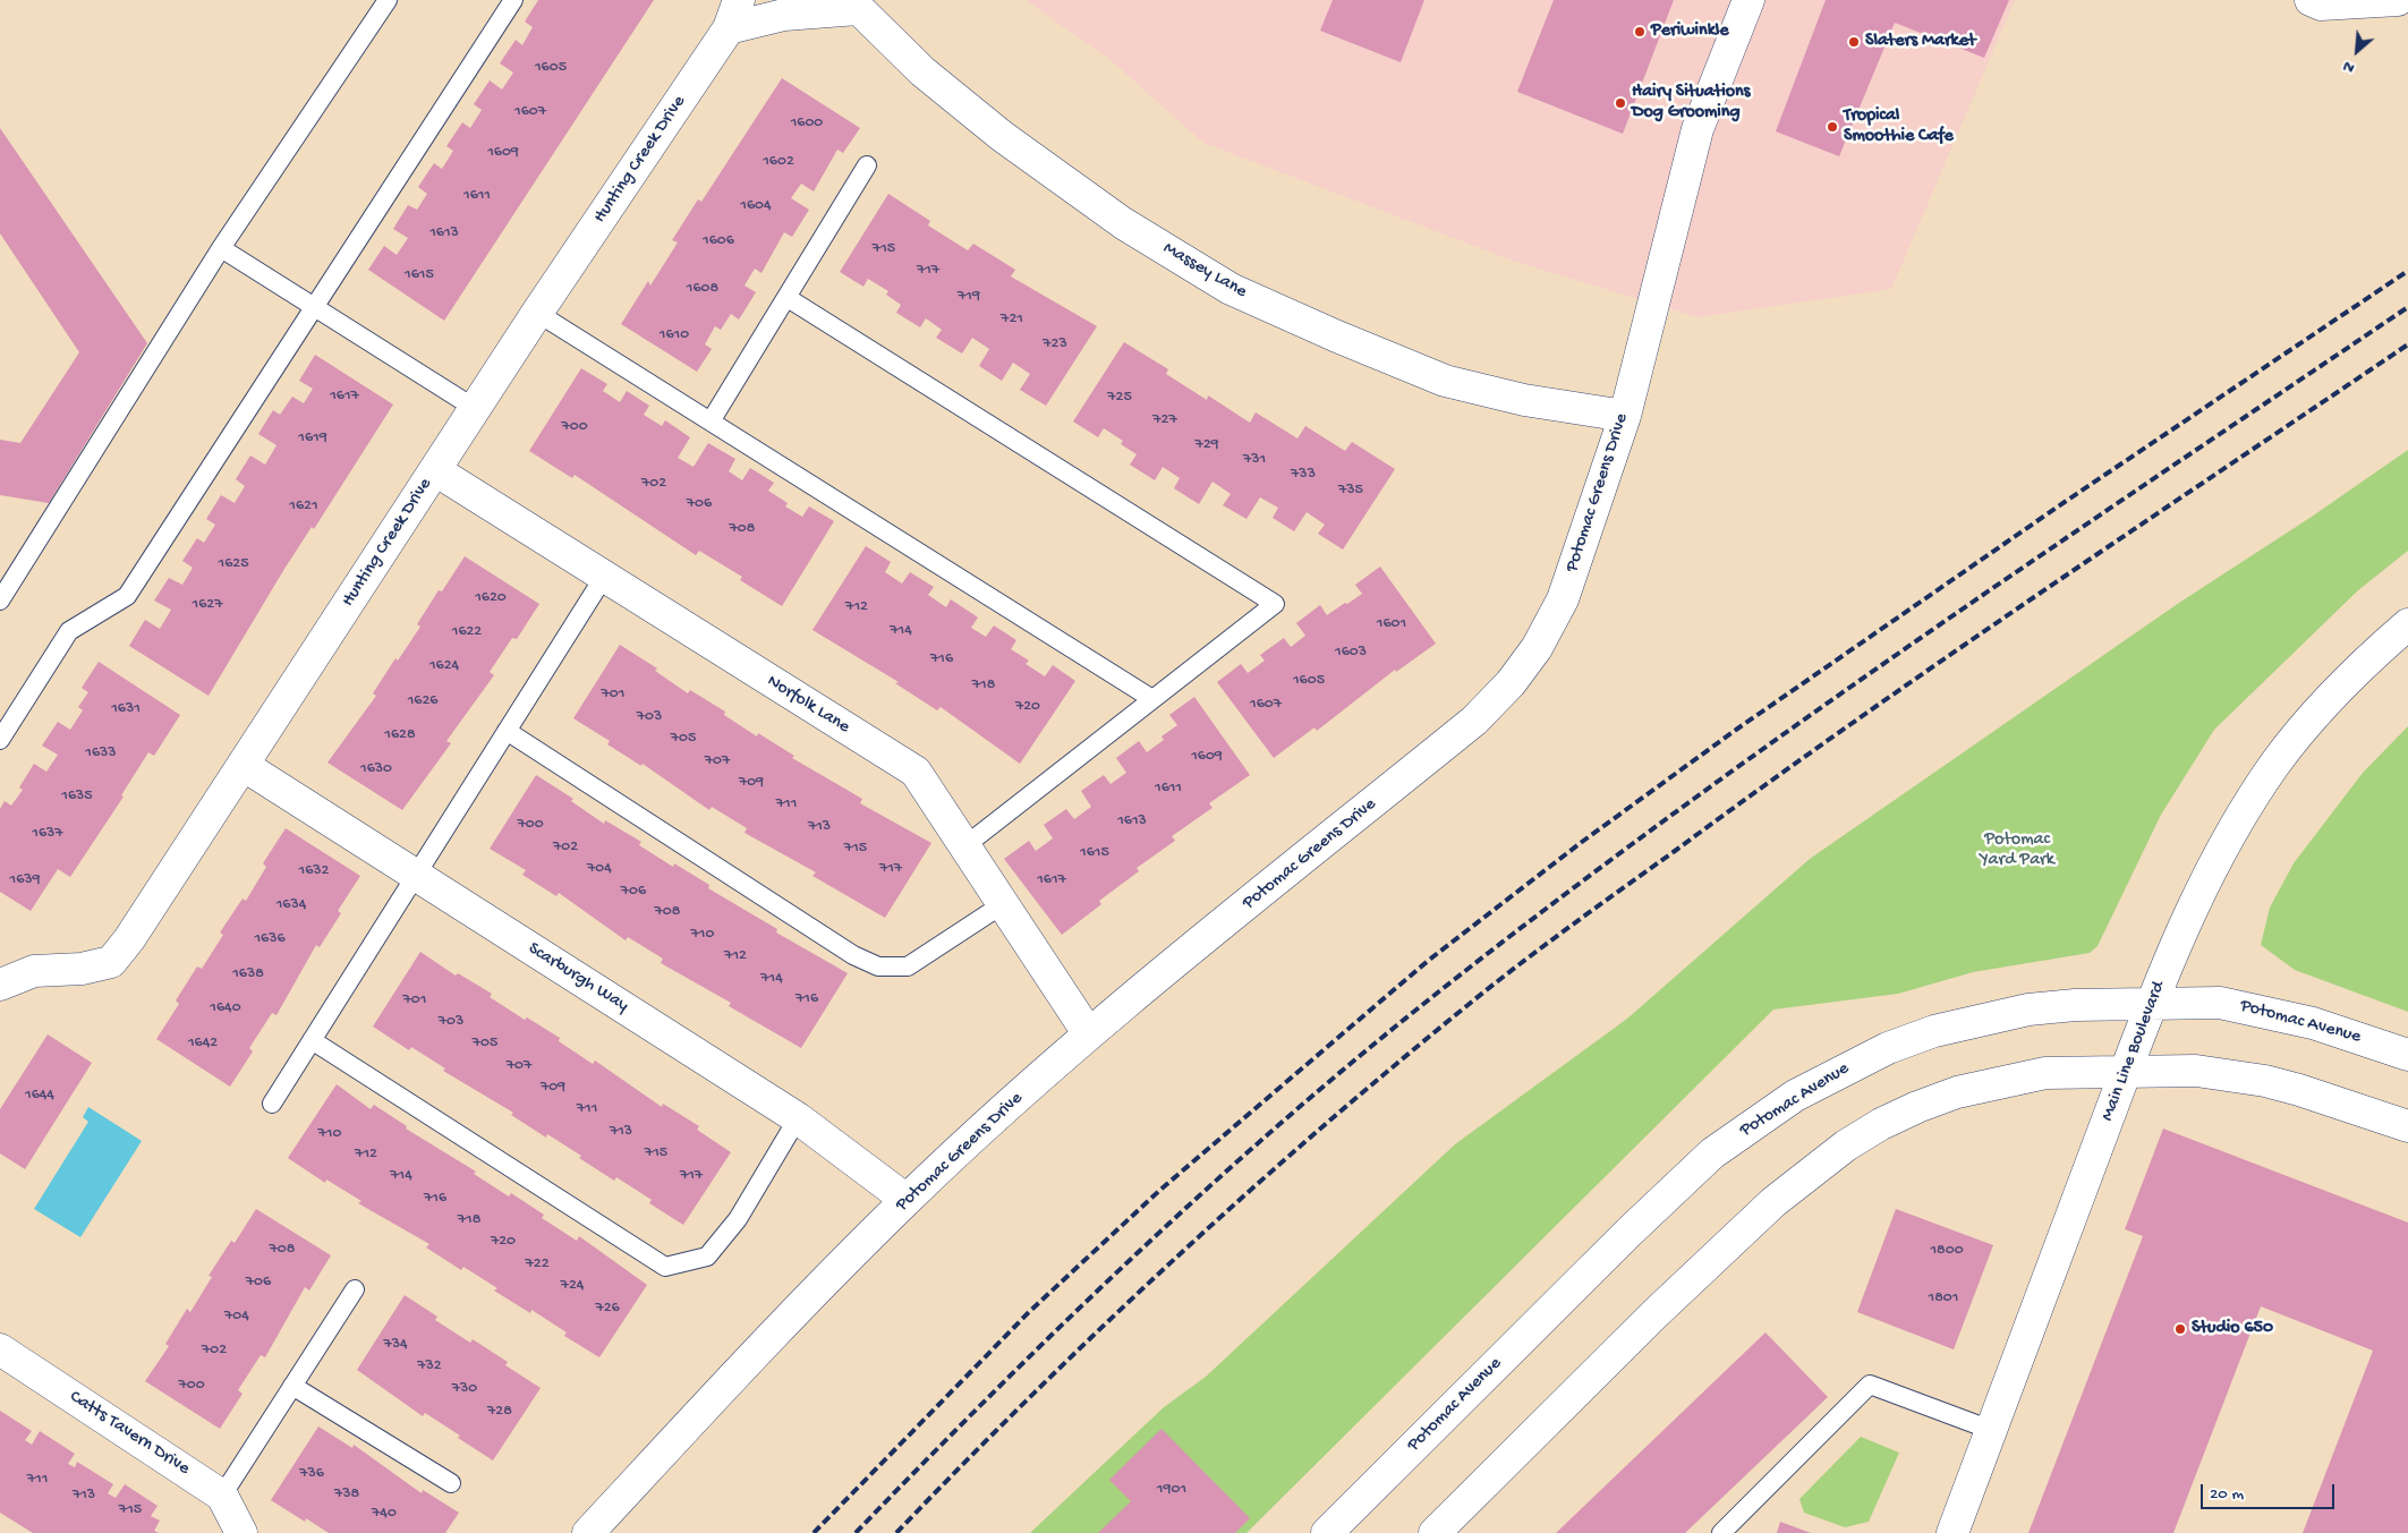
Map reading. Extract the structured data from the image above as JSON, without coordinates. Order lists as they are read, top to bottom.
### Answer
{
  "streets": {
    "street": [
      "Hunting Creek Drive",
      "Massey Lane",
      "Potomac Greens Drive",
      "Norfolk Lane",
      "Scarburgh Way",
      "Potomac Avenue",
      "Main Line Boulevard",
      "Catts Tavern Drive"
    ]
  },
  "crossings": [
    ["Hunting Creek Drive", "Massey Lane"],
    ["Hunting Creek Drive", "Norfolk Lane"],
    ["Hunting Creek Drive", "Scarburgh Way"],
    ["Massey Lane", "Potomac Greens Drive"],
    ["Potomac Greens Drive", "Norfolk Lane"],
    ["Potomac Greens Drive", "Scarburgh Way"],
    ["Potomac Avenue", "Main Line Boulevard"]
  ],
  "parks": ["Potomac Yard Park"],
  "places": [
    "Periwinkle",
    "Slaters Market",
    "Hairy Situations Dog Grooming",
    "Tropical Smoothie Cafe",
    "Studio 650"
  ],
  "house_numbers": [
    "1605",
    "1607",
    "1600",
    "1609",
    "1602",
    "1611",
    "1604",
    "1613",
    "1606",
    "715",
    "717",
    "1615",
    "1608",
    "719",
    "721",
    "1610",
    "723",
    "1617",
    "725",
    "727",
    "700",
    "1619",
    "729",
    "731",
    "733",
    "702",
    "735",
    "706",
    "1621",
    "708",
    "1625",
    "1620",
    "1627",
    "712",
    "1601",
    "714",
    "1622",
    "1603",
    "716",
    "1624",
    "1605",
    "718",
    "701",
    "1626",
    "1607",
    "720",
    "1631",
    "703",
    "1628",
    "705",
    "1633",
    "1609",
    "707",
    "1630",
    "709",
    "1611",
    "1635",
    "711",
    "1613",
    "700",
    "713",
    "1637",
    "702",
    "715",
    "1615",
    "704",
    "717",
    "1632",
    "1639",
    "1617",
    "706",
    "1634",
    "708",
    "710",
    "1636",
    "712",
    "1638",
    "714",
    "716",
    "701",
    "1640",
    "703",
    "1642",
    "705",
    "707",
    "709",
    "1644",
    "711",
    "713",
    "710",
    "715",
    "712",
    "714",
    "717",
    "716",
    "718",
    "720",
    "708",
    "1800",
    "722",
    "706",
    "724",
    "1801",
    "726",
    "704",
    "734",
    "702",
    "732",
    "700",
    "730",
    "728",
    "736",
    "711",
    "1901",
    "738",
    "713",
    "715",
    "740"
  ],
  "scale_bar": "20 m",
  "north": "bottom left"
}
